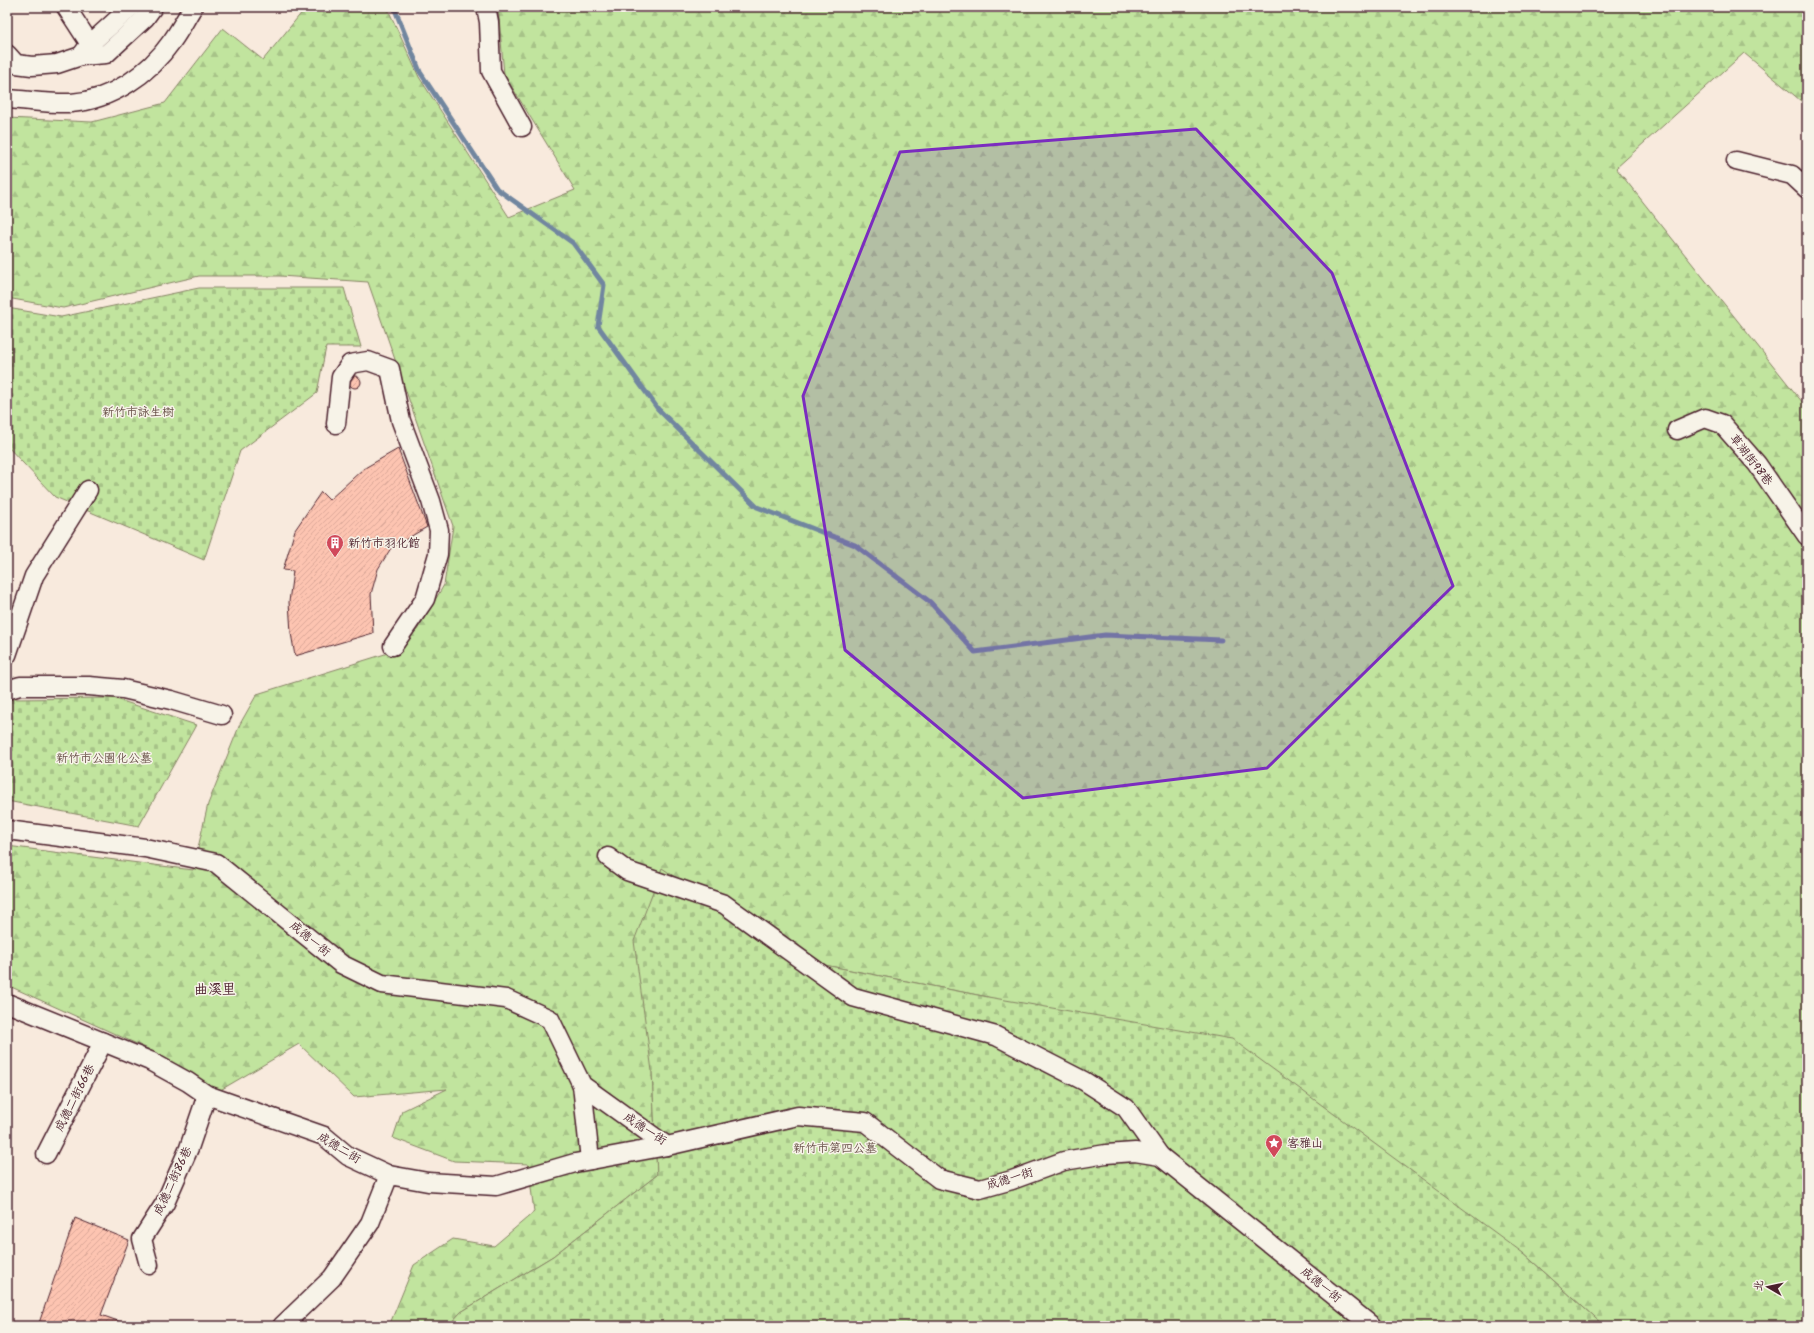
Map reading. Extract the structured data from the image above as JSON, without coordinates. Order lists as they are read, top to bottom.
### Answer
{
  "streets": {
    "street": [
      "草湖街98巷",
      "成德一街",
      "成德二街66巷",
      "成德二街",
      "成德二街86巷"
    ]
  },
  "crossings": [
    ["成德一街", "成德二街"],
    ["成德二街66巷", "成德二街"],
    ["成德二街", "成德二街86巷"]
  ],
  "districts": ["曲溪里"],
  "parks": ["新竹市詠生樹", "新竹市公園化公墓", "新竹市第四公墓"],
  "places": {
    "building": ["新竹市羽化館"],
    "place": ["客雅山"]
  },
  "north": "left"
}
